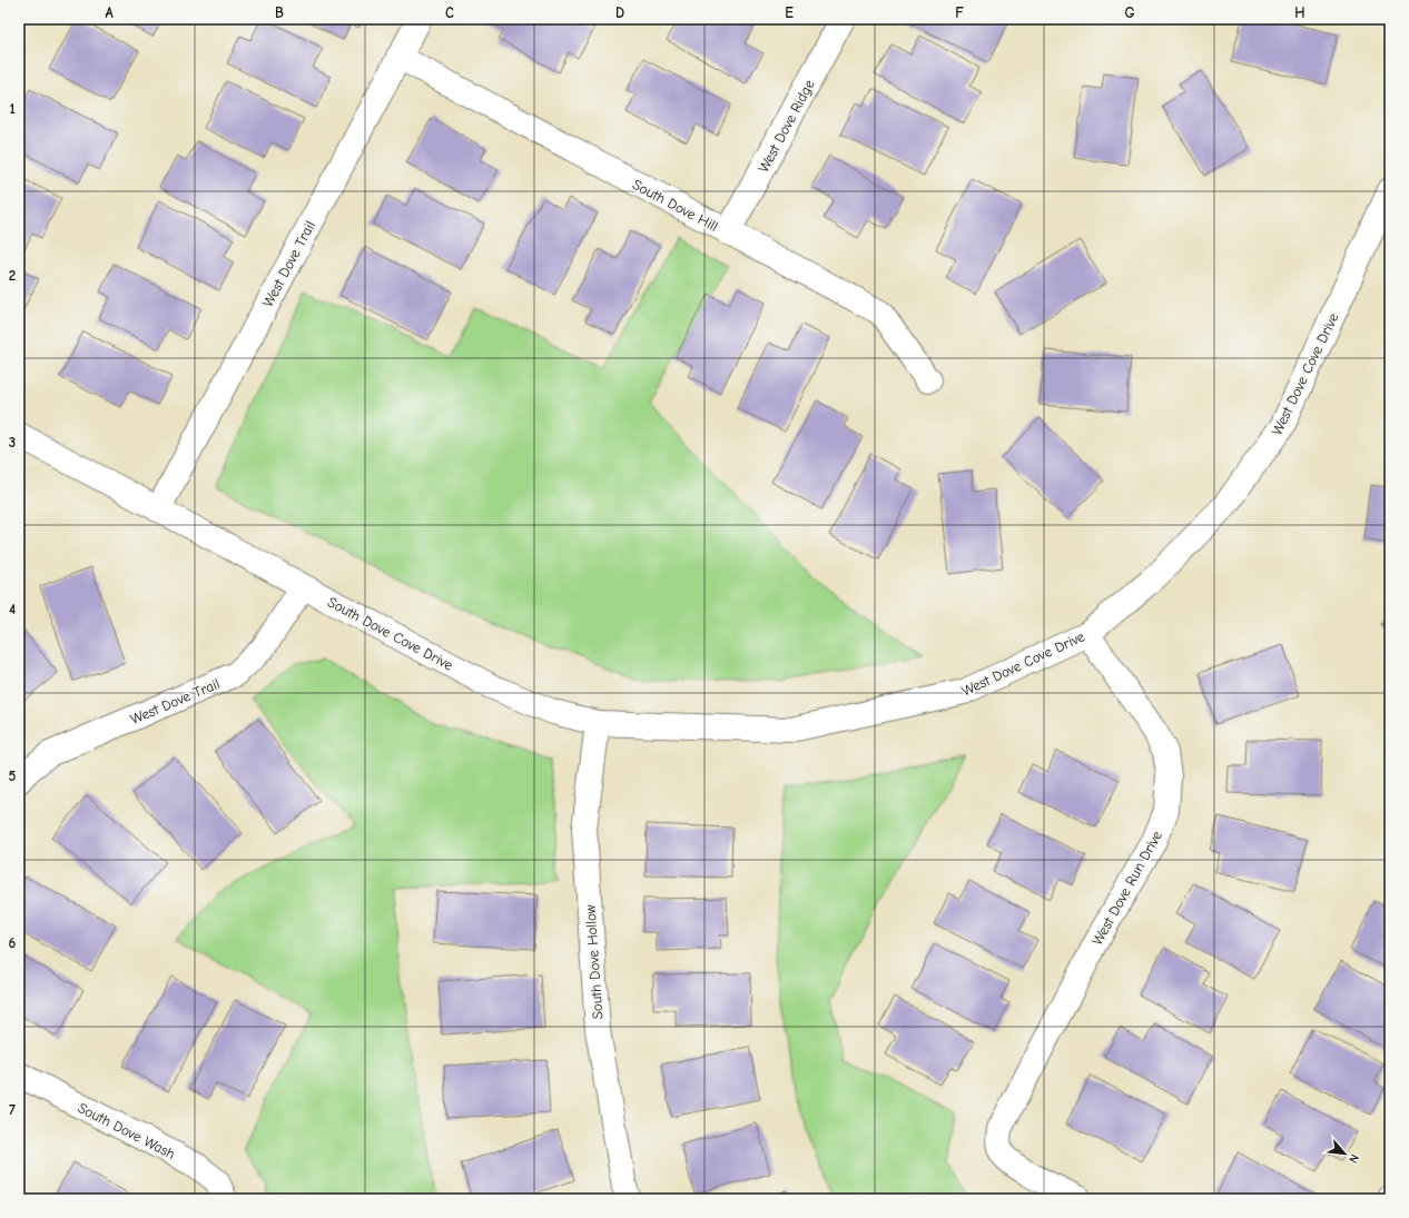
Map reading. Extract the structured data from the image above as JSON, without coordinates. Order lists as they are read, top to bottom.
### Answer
{
  "streets": {
    "street": [
      "West Dove Ridge",
      "South Dove Hill",
      "West Dove Trail",
      "West Dove Cove Drive",
      "South Dove Cove Drive",
      "West Dove Run Drive",
      "South Dove Hollow",
      "South Dove Wash"
    ]
  },
  "crossings": [
    ["West Dove Ridge", "South Dove Hill"],
    ["South Dove Hill", "West Dove Trail"],
    ["West Dove Trail", "South Dove Cove Drive"],
    ["West Dove Cove Drive", "South Dove Cove Drive"],
    ["West Dove Cove Drive", "West Dove Run Drive"],
    ["South Dove Cove Drive", "South Dove Hollow"]
  ],
  "north": "bottom right",
  "grid": {
    "columns": [
      "A",
      "B",
      "C",
      "D",
      "E",
      "F",
      "G",
      "H"
    ],
    "rows": [
      "1",
      "2",
      "3",
      "4",
      "5",
      "6",
      "7"
    ]
  }
}
